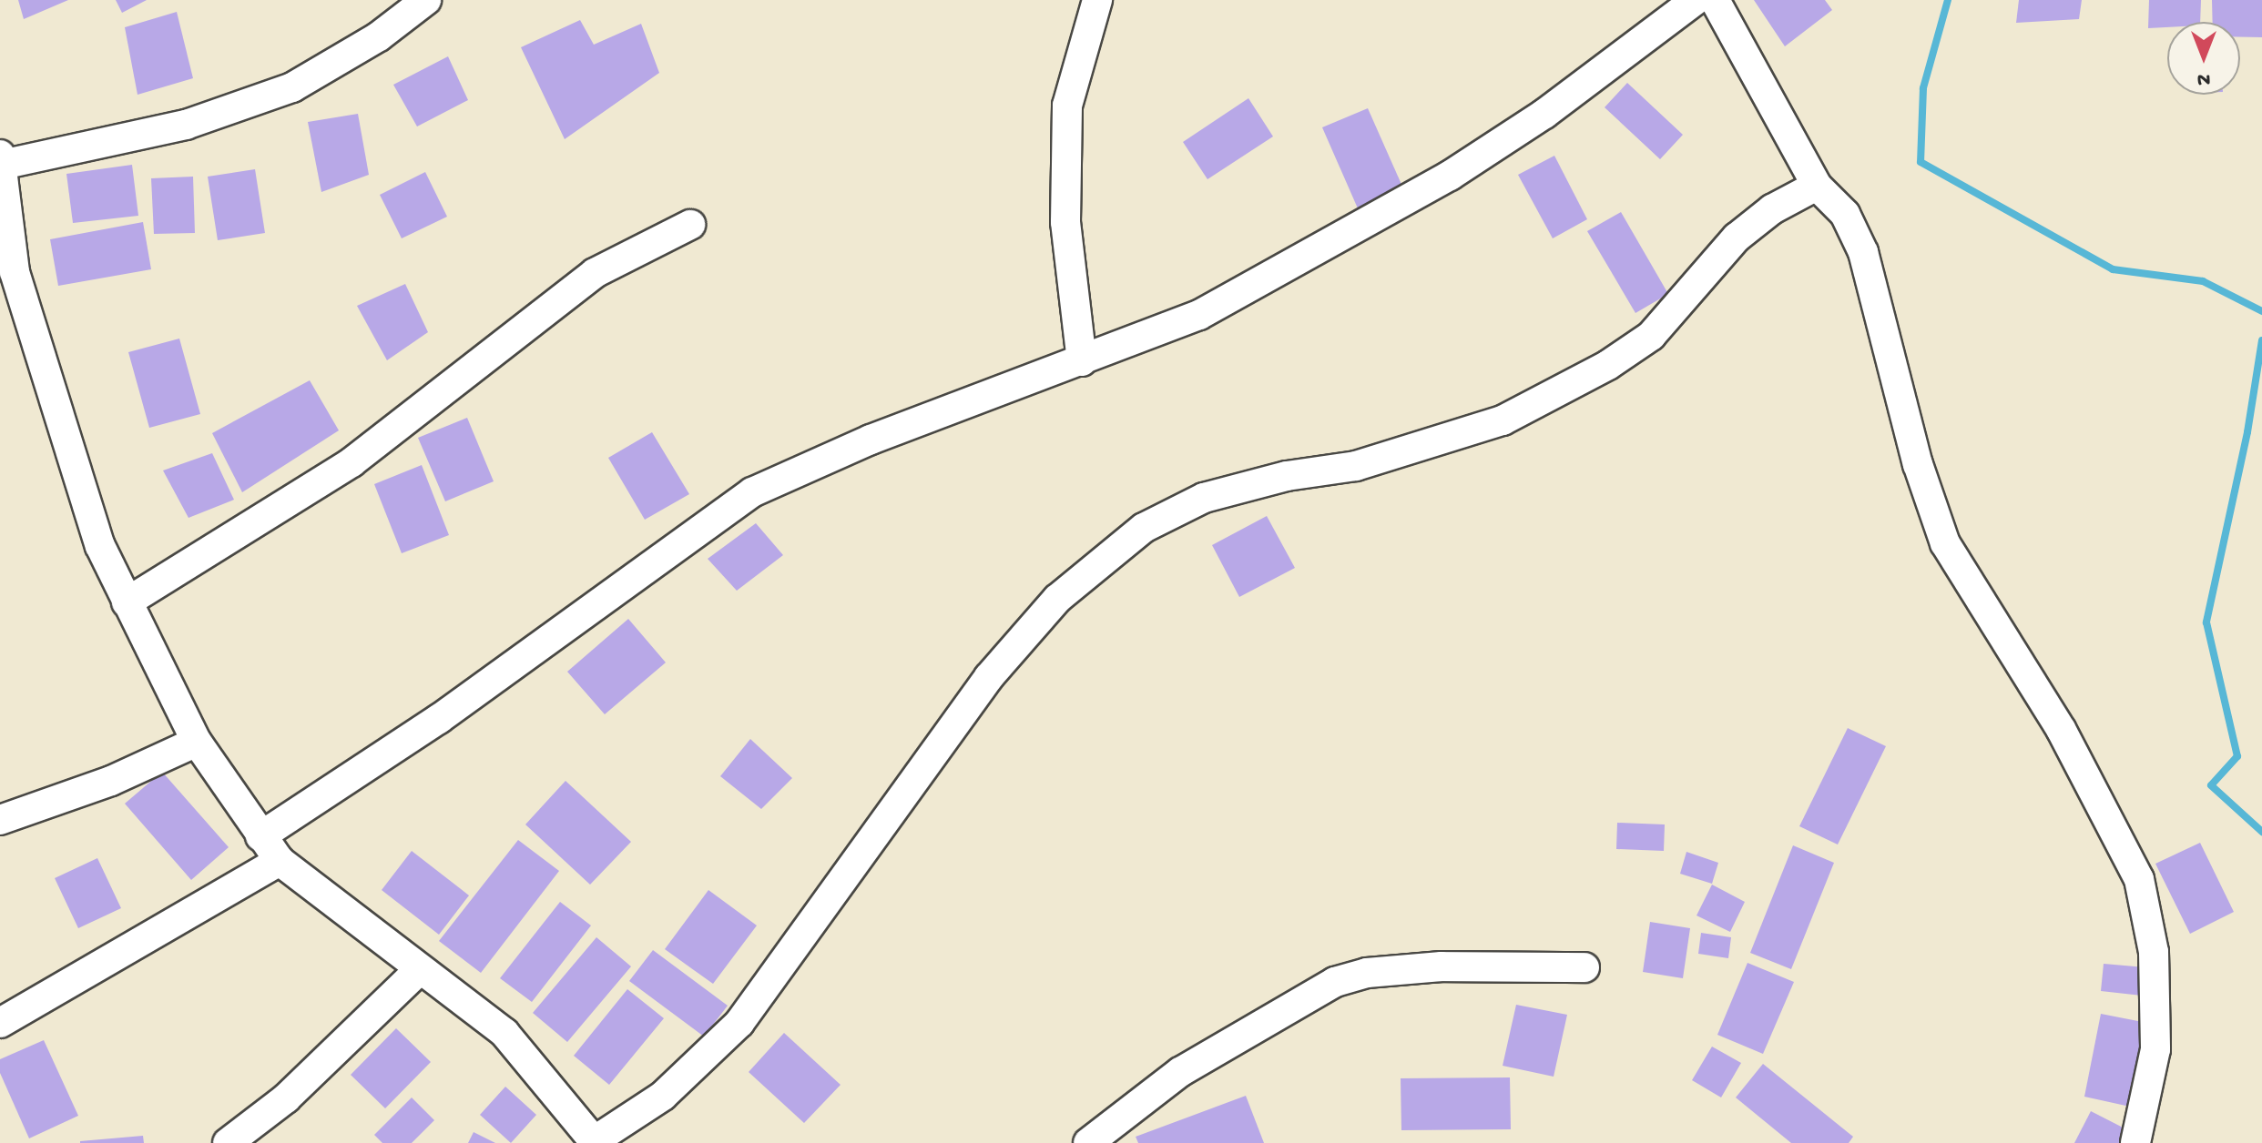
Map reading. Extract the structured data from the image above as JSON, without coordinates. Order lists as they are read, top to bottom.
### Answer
{
  "north": "bottom"
}
